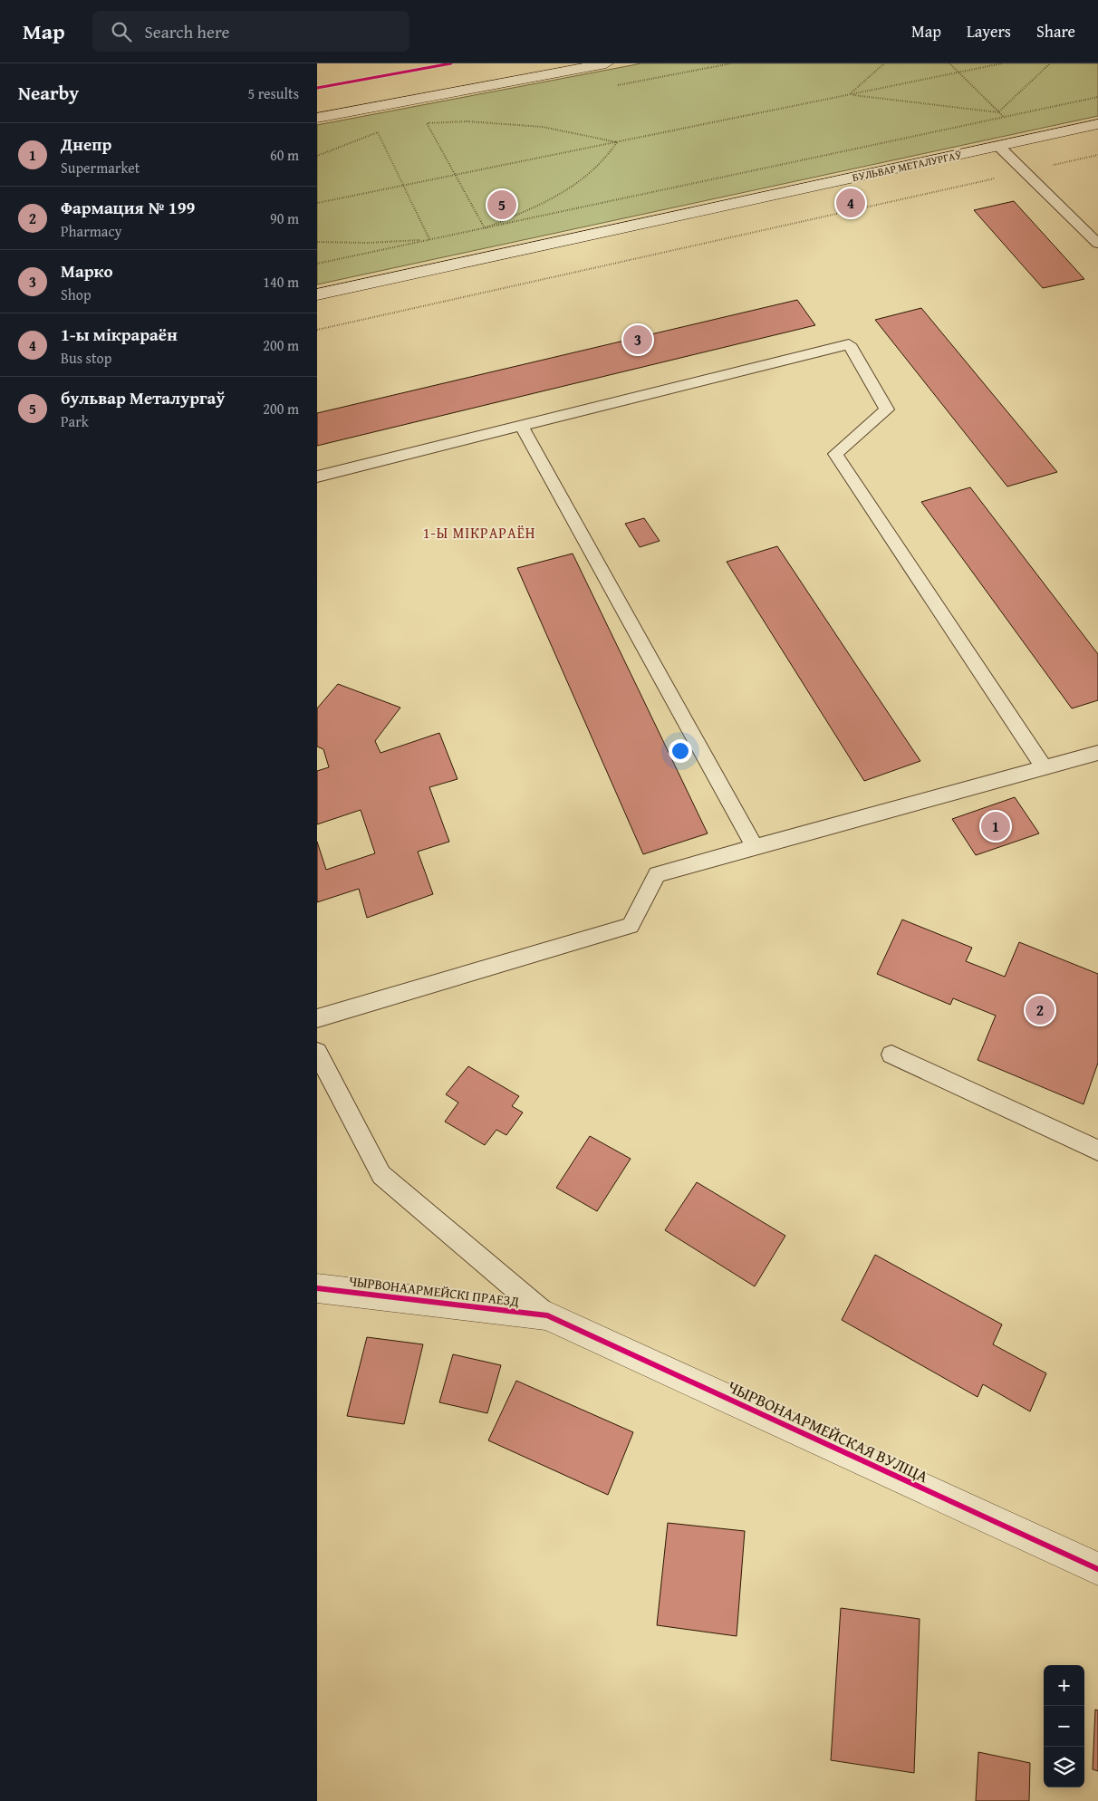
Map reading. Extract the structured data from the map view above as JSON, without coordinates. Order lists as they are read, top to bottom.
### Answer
{
  "streets": {
    "main road": ["БУЛЬВАР МЕТАЛУРГАЎ", "ЧЫРВОНААРМЕЙСКІ ПРАЕЗД", "ЧЫРВОНААРМЕЙСКАЯ ВУЛІЦА"]
  },
  "crossings": [
    ["ЧЫРВОНААРМЕЙСКІ ПРАЕЗД", "ЧЫРВОНААРМЕЙСКАЯ ВУЛІЦА"]
  ],
  "districts": ["1-Ы МІКРАРАЁН"],
  "page": {
    "header": "Map",
    "search": "Search here",
    "nav": ["Map", "Layers", "Share"],
    "heading": ["Nearby", "5 results"],
    "list": [
      {
        "mark": "1",
        "name": "Днепр",
        "note": "Supermarket",
        "value": "60 m"
      },
      {
        "mark": "2",
        "name": "Фармация № 199",
        "note": "Pharmacy",
        "value": "90 m"
      },
      {
        "mark": "3",
        "name": "Марко",
        "note": "Shop",
        "value": "140 m"
      },
      {
        "mark": "4",
        "name": "1-ы мікрараён",
        "note": "Bus stop",
        "value": "200 m"
      },
      {
        "mark": "5",
        "name": "бульвар Металургаў",
        "note": "Park",
        "value": "200 m"
      }
    ],
    "pins": [
      "4",
      "5",
      "3",
      "1",
      "2"
    ],
    "map_buttons": ["+", "−"]
  }
}
